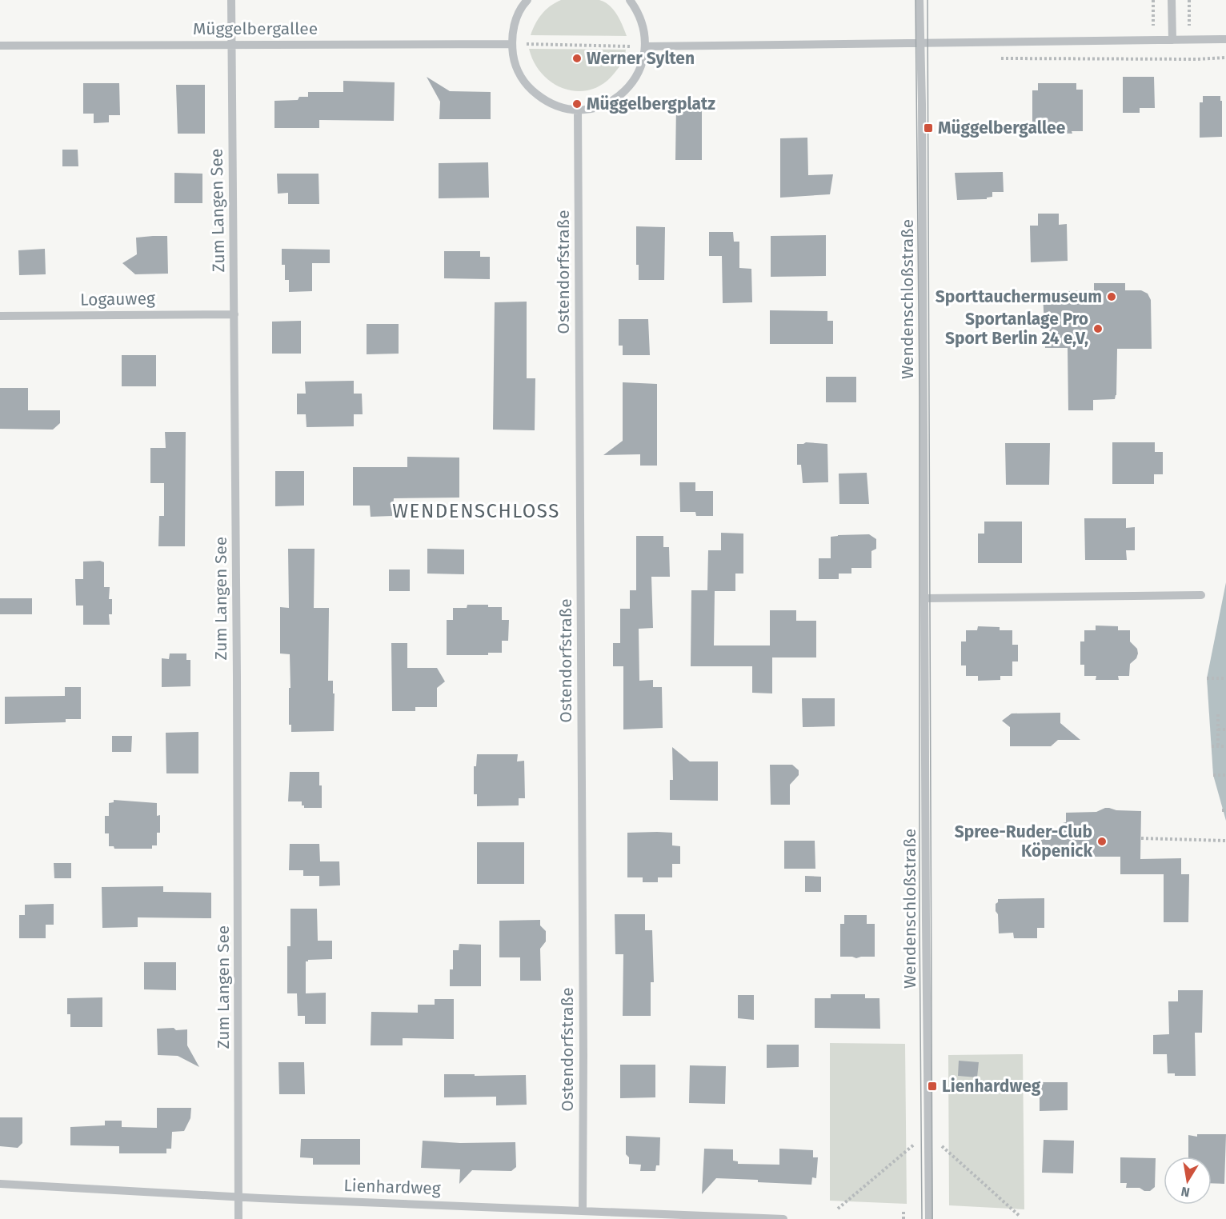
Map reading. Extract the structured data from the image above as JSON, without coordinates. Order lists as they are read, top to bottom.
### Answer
{
  "streets": {
    "street": [
      "Müggelbergallee",
      "Zum Langen See",
      "Ostendorfstraße",
      "Logauweg",
      "Wendenschloßstraße",
      "Lienhardweg"
    ]
  },
  "crossings": [
    ["Müggelbergallee", "Zum Langen See"],
    ["Zum Langen See", "Logauweg"],
    ["Zum Langen See", "Lienhardweg"],
    ["Ostendorfstraße", "Lienhardweg"]
  ],
  "districts": ["WENDENSCHLOSS"],
  "places": {
    "other": [
      "Werner Sylten",
      "Müggelbergplatz",
      "Sporttauchermuseum",
      "Sportanlage Pro Sport Berlin 24 e,V,",
      "Spree-Ruder-Club Köpenick"
    ],
    "transit": ["Müggelbergallee", "Lienhardweg"]
  },
  "north": "bottom"
}
